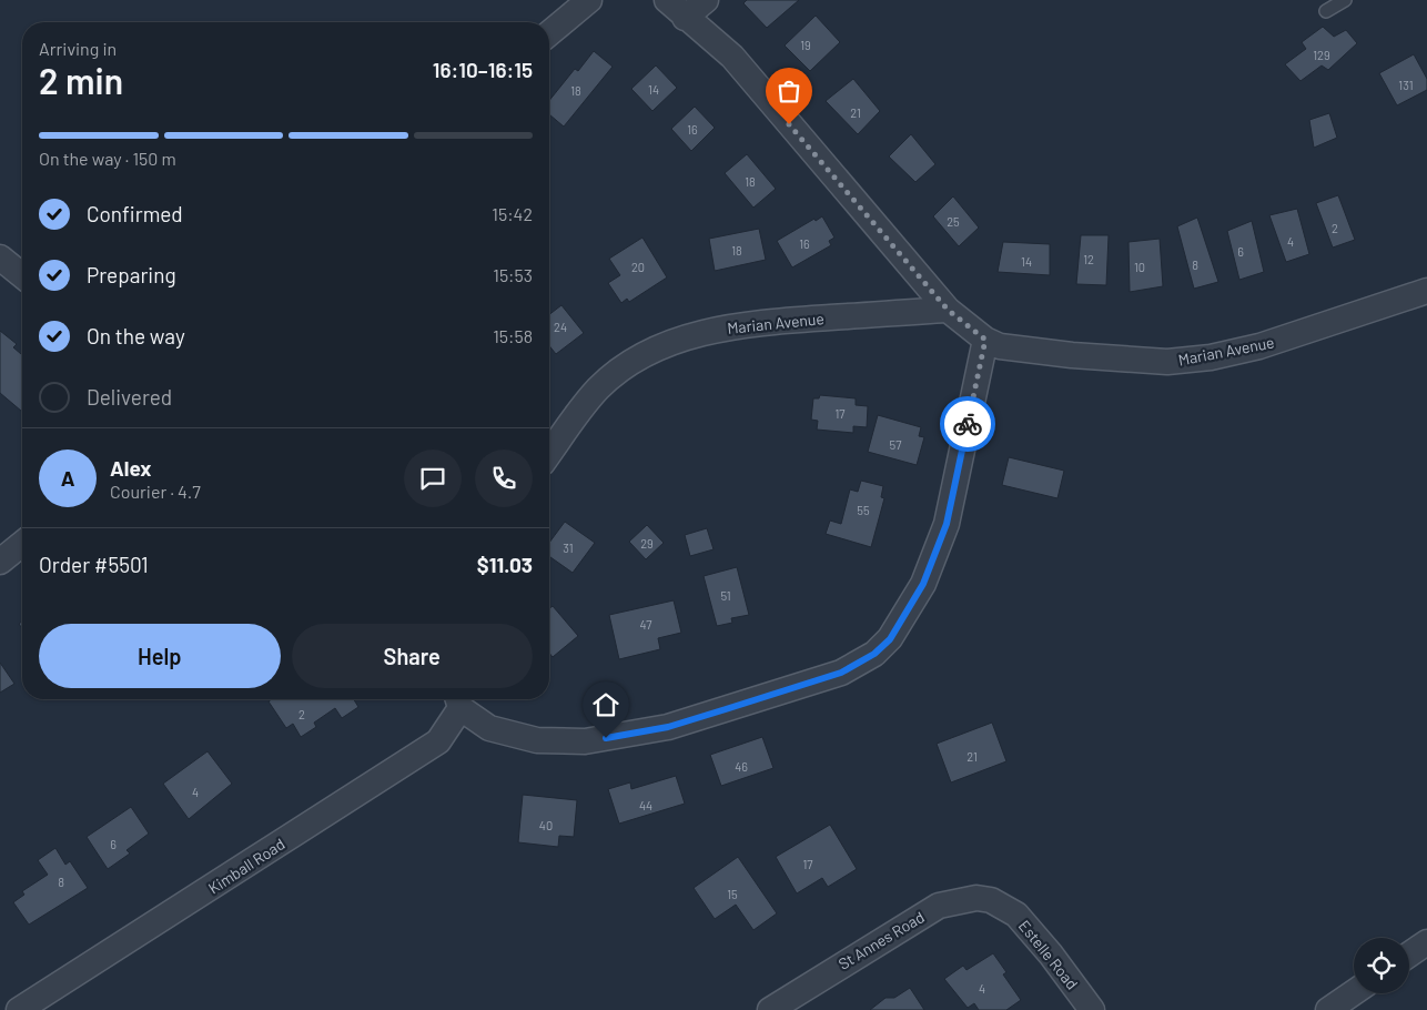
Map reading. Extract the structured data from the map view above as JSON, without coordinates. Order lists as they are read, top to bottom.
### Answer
{
  "streets": {
    "street": [
      "Marian Avenue",
      "Kimball Road",
      "St Annes Road",
      "Estelle Road"
    ]
  },
  "crossings": [
    ["St Annes Road", "Estelle Road"]
  ],
  "house_numbers": [
    "19",
    "129",
    "131",
    "14",
    "18",
    "21",
    "16",
    "18",
    "25",
    "2",
    "4",
    "16",
    "18",
    "6",
    "12",
    "14",
    "8",
    "20",
    "10",
    "24",
    "17",
    "57",
    "55",
    "29",
    "31",
    "51",
    "47",
    "2",
    "21",
    "46",
    "4",
    "44",
    "40",
    "6",
    "17",
    "8",
    "15",
    "4"
  ],
  "page": {
    "heading": ["2 min", "Arriving in", "16:10–16:15"],
    "panel": [
      "Alex",
      "Courier · 4.7",
      "Order #5501",
      "$11.03"
    ],
    "bar": "On the way · 150 m",
    "list": [
      ["Confirmed", "15:42"],
      ["Preparing", "15:53"],
      ["On the way", "15:58"],
      "Delivered"
    ],
    "round": "A",
    "buttons": ["Help", "Share"]
  }
}
